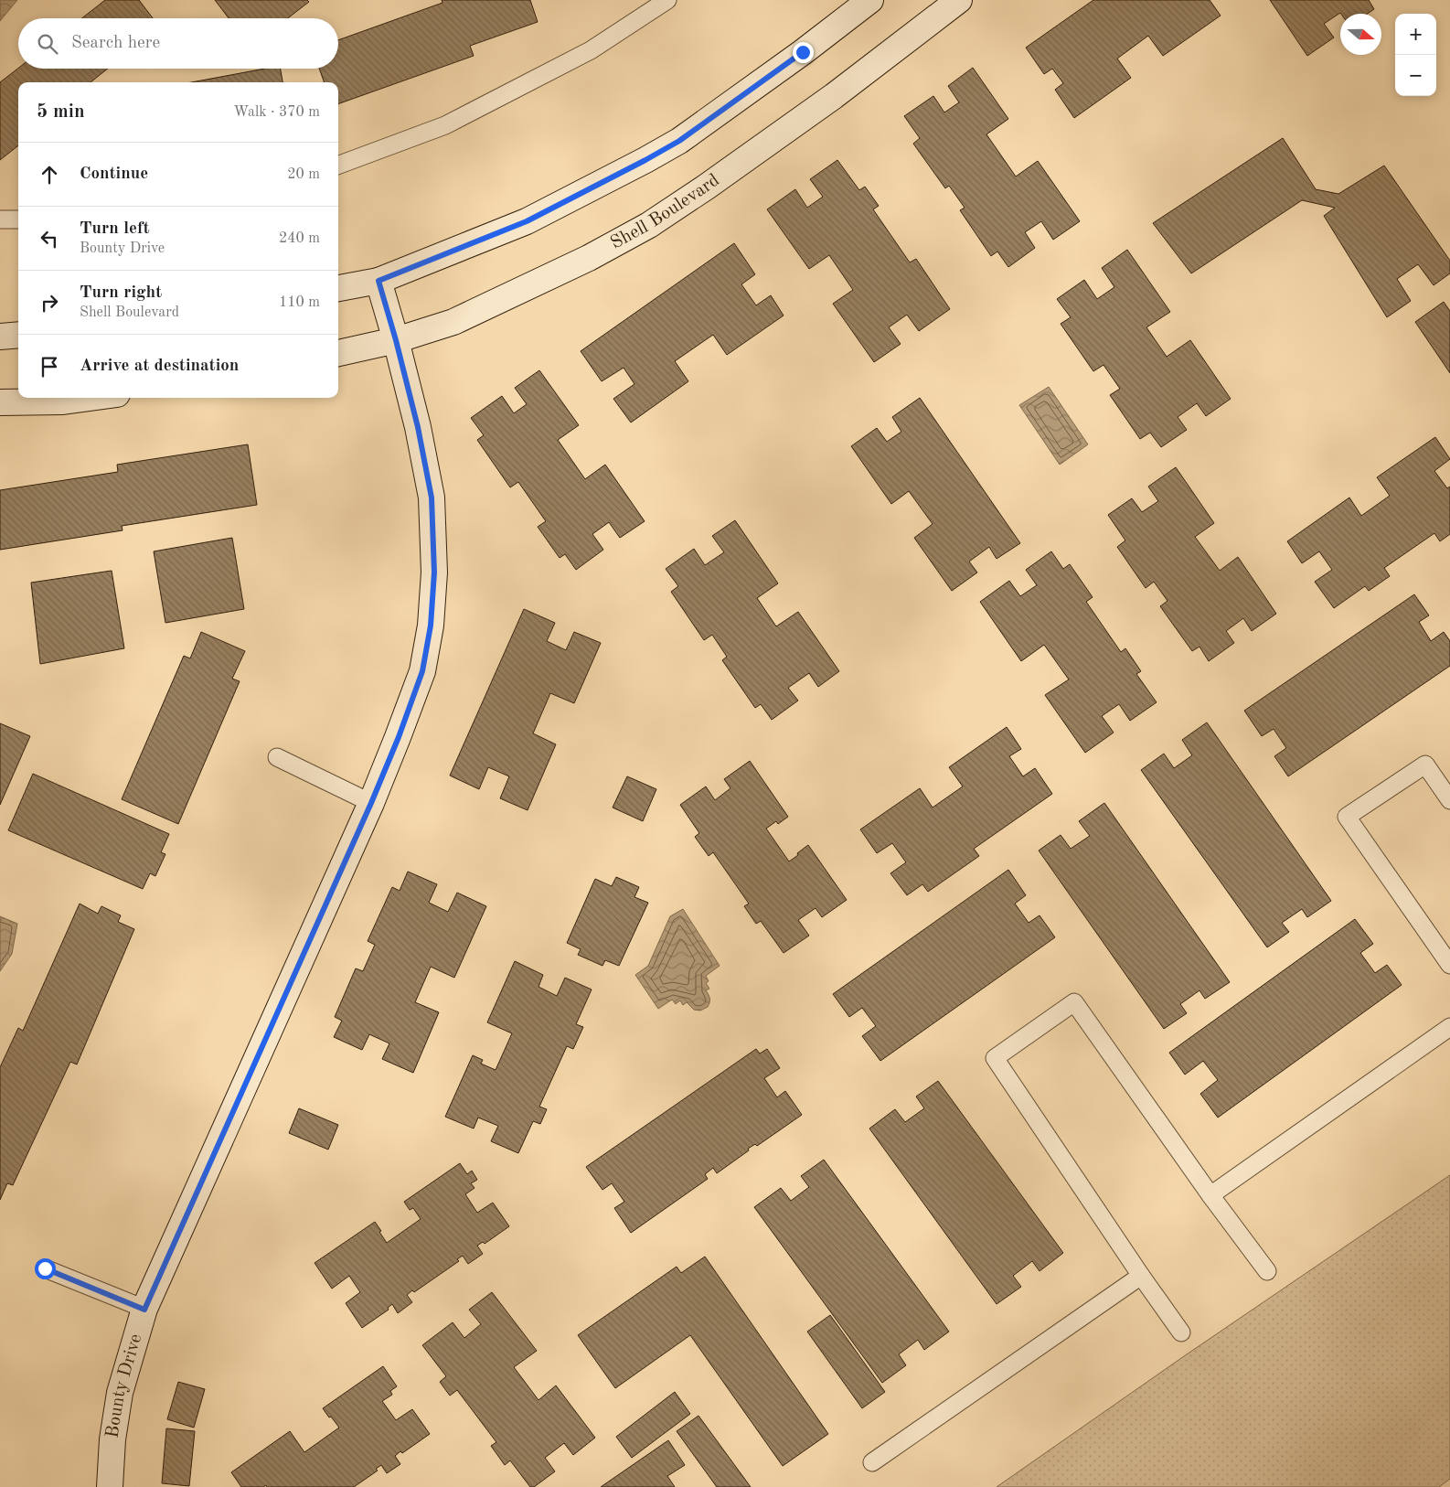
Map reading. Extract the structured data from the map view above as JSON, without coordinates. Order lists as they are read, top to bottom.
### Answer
{
  "streets": {
    "main road": ["Shell Boulevard", "Bounty Drive"]
  },
  "crossings": [
    ["Shell Boulevard", "Bounty Drive"]
  ],
  "north": "right",
  "page": {
    "map_buttons": ["+", "−"],
    "search": "Search here",
    "heading": ["5 min", "Walk · 370 m"],
    "list": [
      ["Continue", "20 m"],
      ["Turn left", "Bounty Drive", "240 m"],
      ["Turn right", "Shell Boulevard", "110 m"],
      "Arrive at destination"
    ]
  }
}
